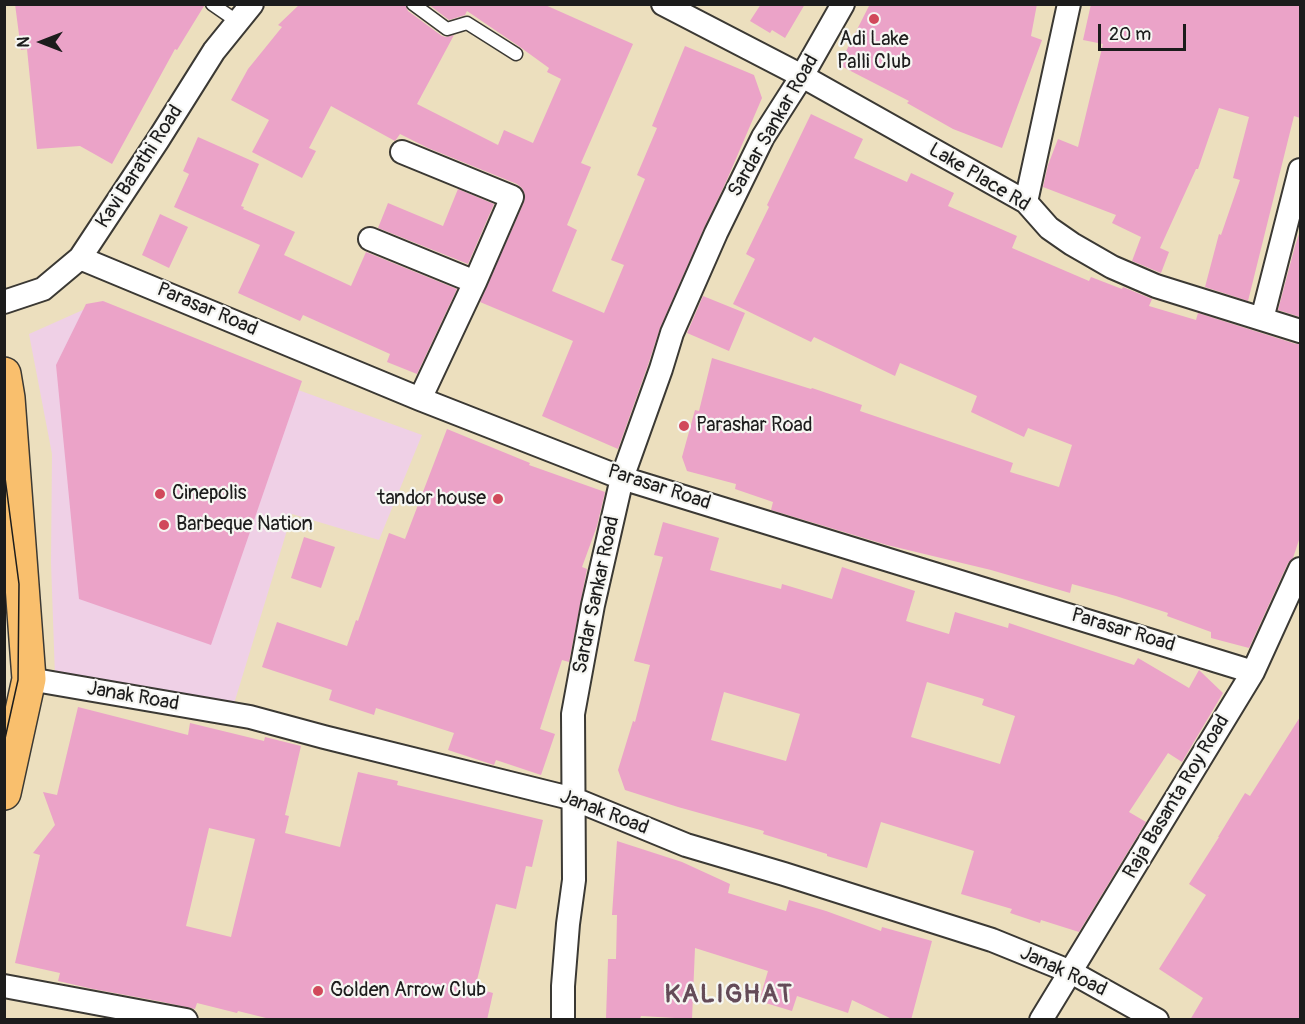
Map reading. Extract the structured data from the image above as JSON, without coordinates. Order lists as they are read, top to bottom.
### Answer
{
  "streets": {
    "street": [
      "Sardar Sankar Road",
      "Kavi Barathi Road",
      "Lake Place Rd",
      "Parasar Road",
      "Janak Road",
      "Raja Basanta Roy Road"
    ]
  },
  "crossings": [
    ["Sardar Sankar Road", "Lake Place Rd"],
    ["Sardar Sankar Road", "Parasar Road"],
    ["Sardar Sankar Road", "Janak Road"],
    ["Kavi Barathi Road", "Parasar Road"],
    ["Parasar Road", "Raja Basanta Roy Road"],
    ["Janak Road", "Raja Basanta Roy Road"]
  ],
  "districts": ["KALIGHAT"],
  "places": [
    "Adi Lake Palli Club",
    "Parashar Road",
    "Cinepolis",
    "tandor house",
    "Barbeque Nation",
    "Golden Arrow Club"
  ],
  "scale_bar": "20 m",
  "north": "left"
}
